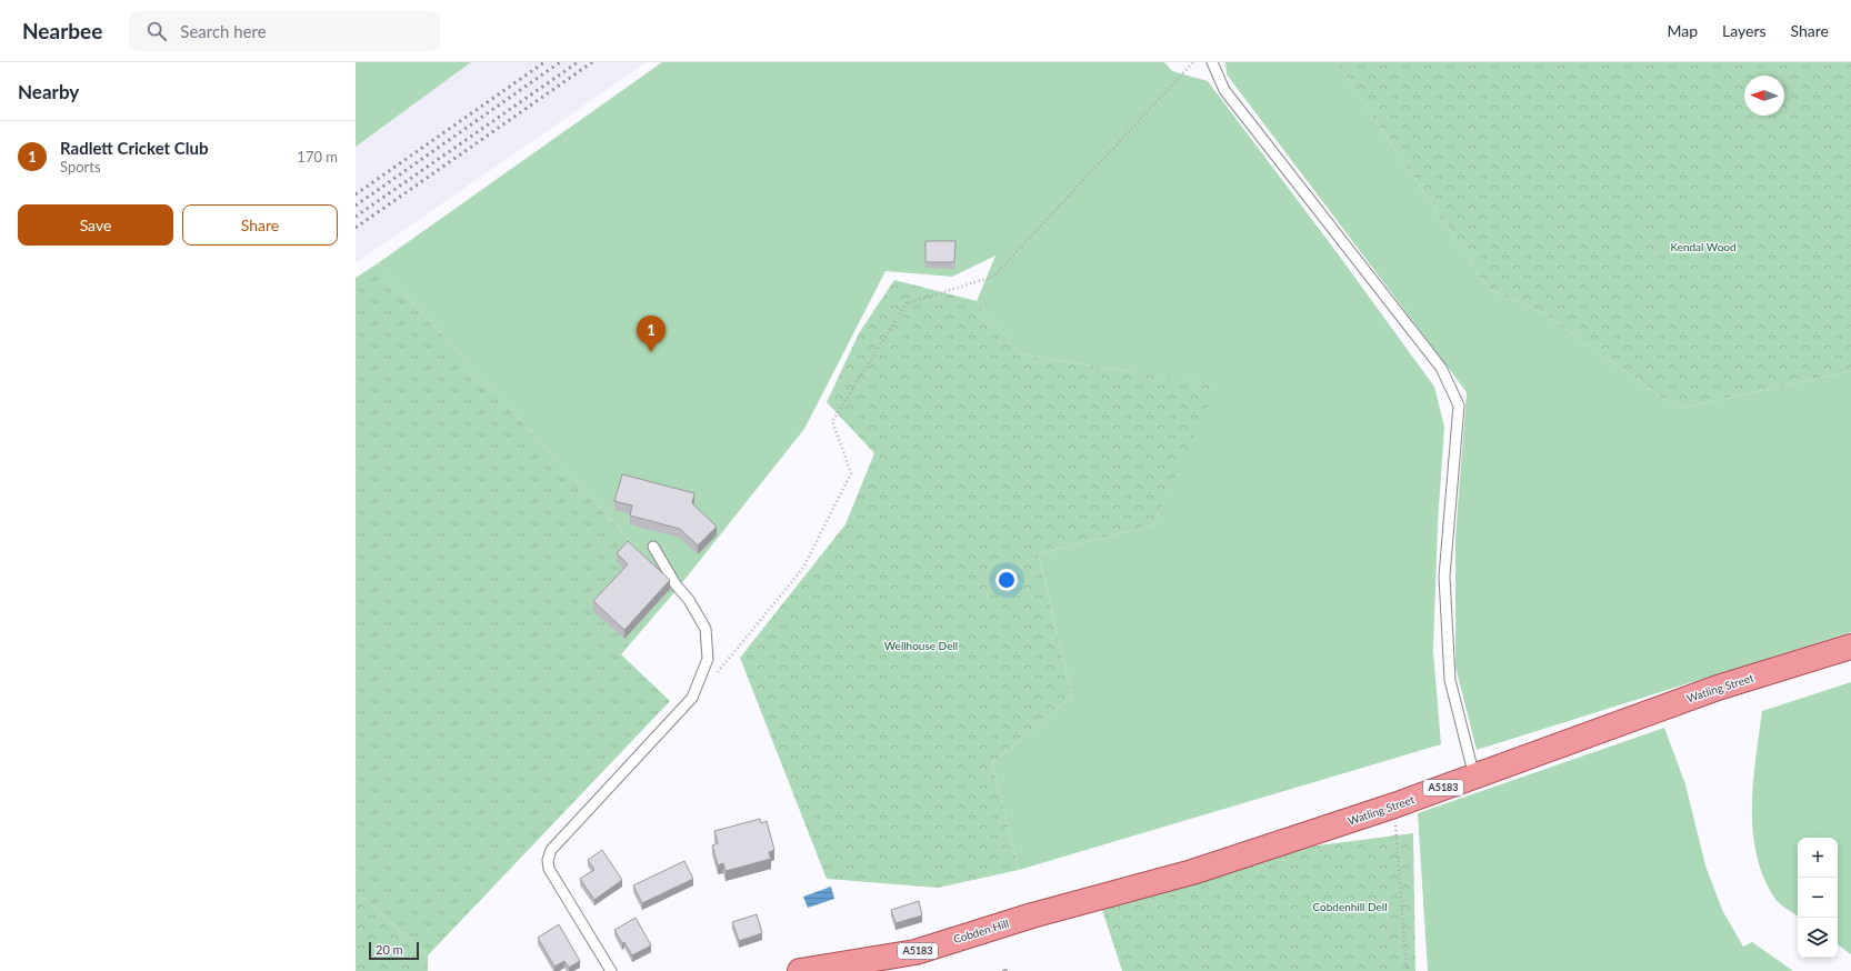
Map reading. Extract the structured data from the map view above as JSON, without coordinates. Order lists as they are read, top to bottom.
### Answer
{
  "streets": {
    "main road": ["Watling Street", "A5183", "Cobden Hill"]
  },
  "crossings": [
    ["Watling Street", "Cobden Hill"]
  ],
  "parks": ["Kendal Wood", "Wellhouse Dell", "Cobdenhill Dell"],
  "scale_bar": "20 m",
  "north": "left",
  "page": {
    "header": "Nearbee",
    "search": "Search here",
    "nav": ["Map", "Layers", "Share"],
    "heading": "Nearby",
    "list": [
      {
        "mark": "1",
        "name": "Radlett Cricket Club",
        "note": "Sports",
        "value": "170 m"
      }
    ],
    "buttons": ["Save", "Share"],
    "pins": "1",
    "map_buttons": ["+", "−"],
    "scale": "20 m"
  }
}
